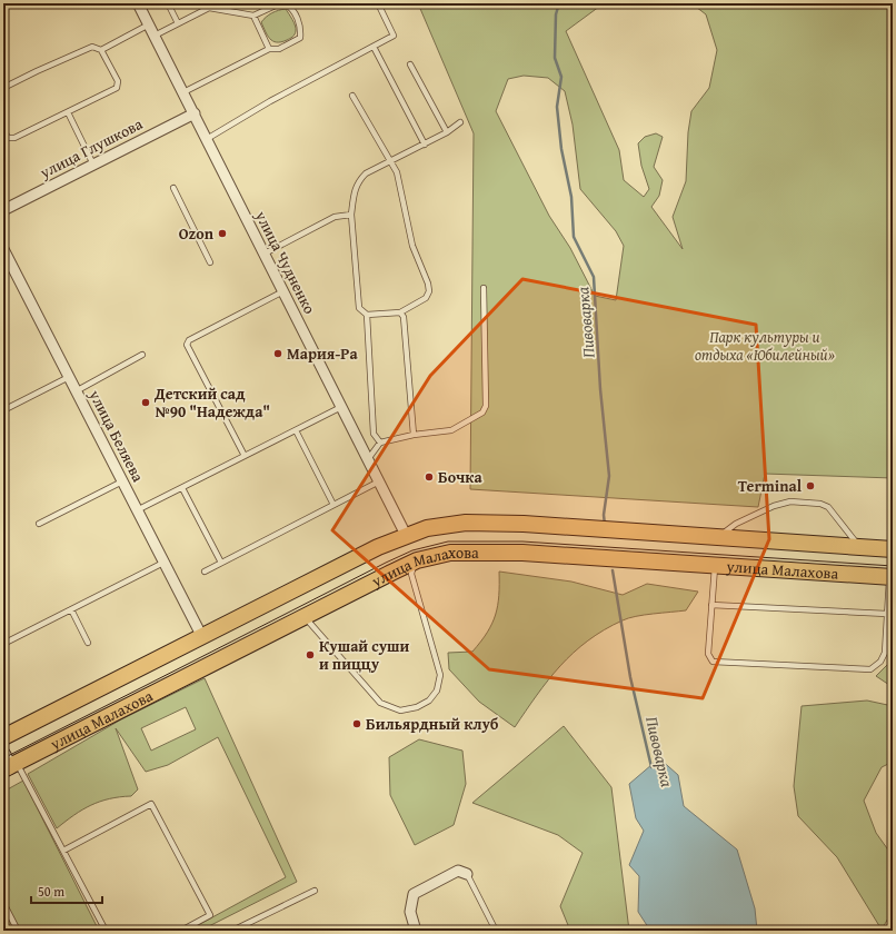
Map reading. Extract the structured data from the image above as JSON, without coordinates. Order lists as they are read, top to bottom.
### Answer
{
  "streets": {
    "main road": ["улица Малахова"],
    "street": ["улица Глушкова", "улица Чудненко", "улица Беляева"]
  },
  "crossings": [
    ["улица Глушкова", "улица Чудненко"],
    ["улица Чудненко", "улица Малахова"],
    ["улица Беляева", "улица Малахова"]
  ],
  "water": ["Пивоварка"],
  "parks": ["Парк культуры и отдыха «Юбилейный»"],
  "places": [
    "Ozon",
    "Мария-Ра",
    "Детский сад №90 \"Надежда\"",
    "Бочка",
    "Terminal",
    "Кушай суши и пиццу",
    "Бильярдный клуб"
  ],
  "scale_bar": "50 m"
}
